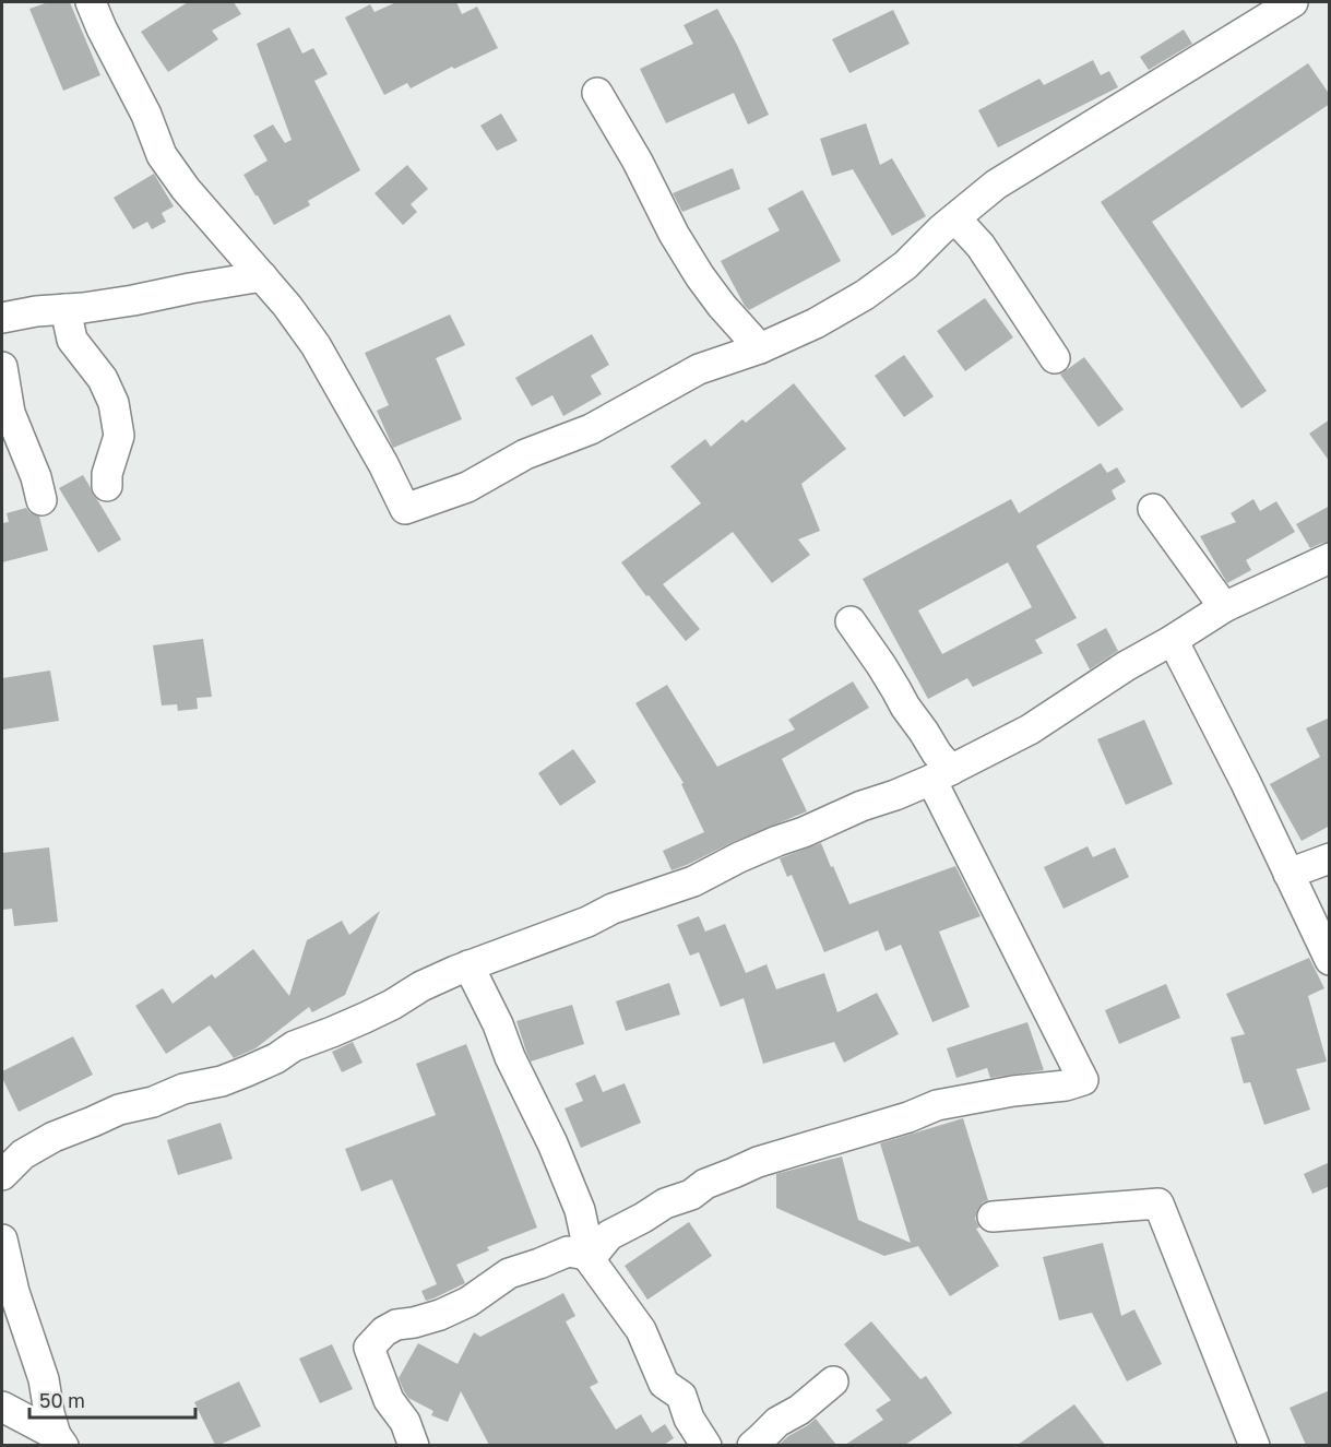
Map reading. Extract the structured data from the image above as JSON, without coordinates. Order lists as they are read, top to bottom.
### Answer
{
  "scale_bar": "50 m"
}
